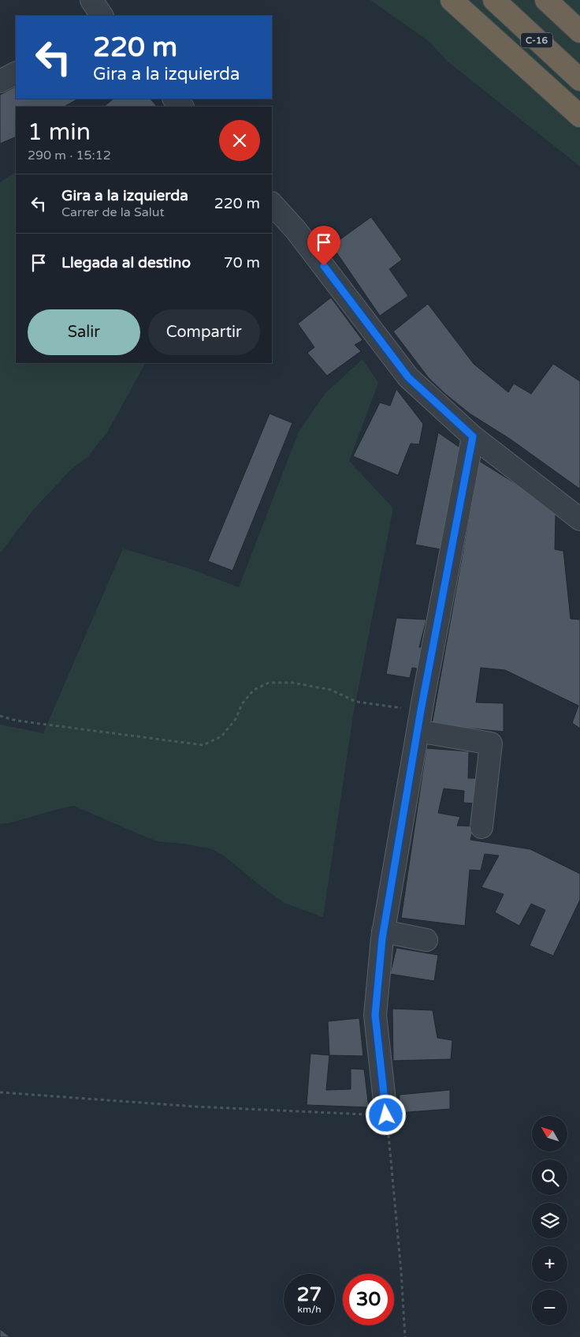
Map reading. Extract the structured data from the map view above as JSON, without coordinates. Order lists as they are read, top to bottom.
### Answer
{
  "streets": {
    "highway": ["C-16"]
  },
  "north": "top left",
  "page": {
    "turn": ["220 m", "Gira a la izquierda"],
    "heading": ["1 min", "290 m · 15:12"],
    "list": [
      {
        "name": "Gira a la izquierda",
        "note": "Carrer de la Salut",
        "value": "220 m"
      },
      {
        "name": "Llegada al destino",
        "value": "70 m"
      }
    ],
    "buttons": ["Salir", "Compartir"],
    "map_buttons": ["+", "−"],
    "speed": "27 km/h",
    "limit": "30"
  }
}
